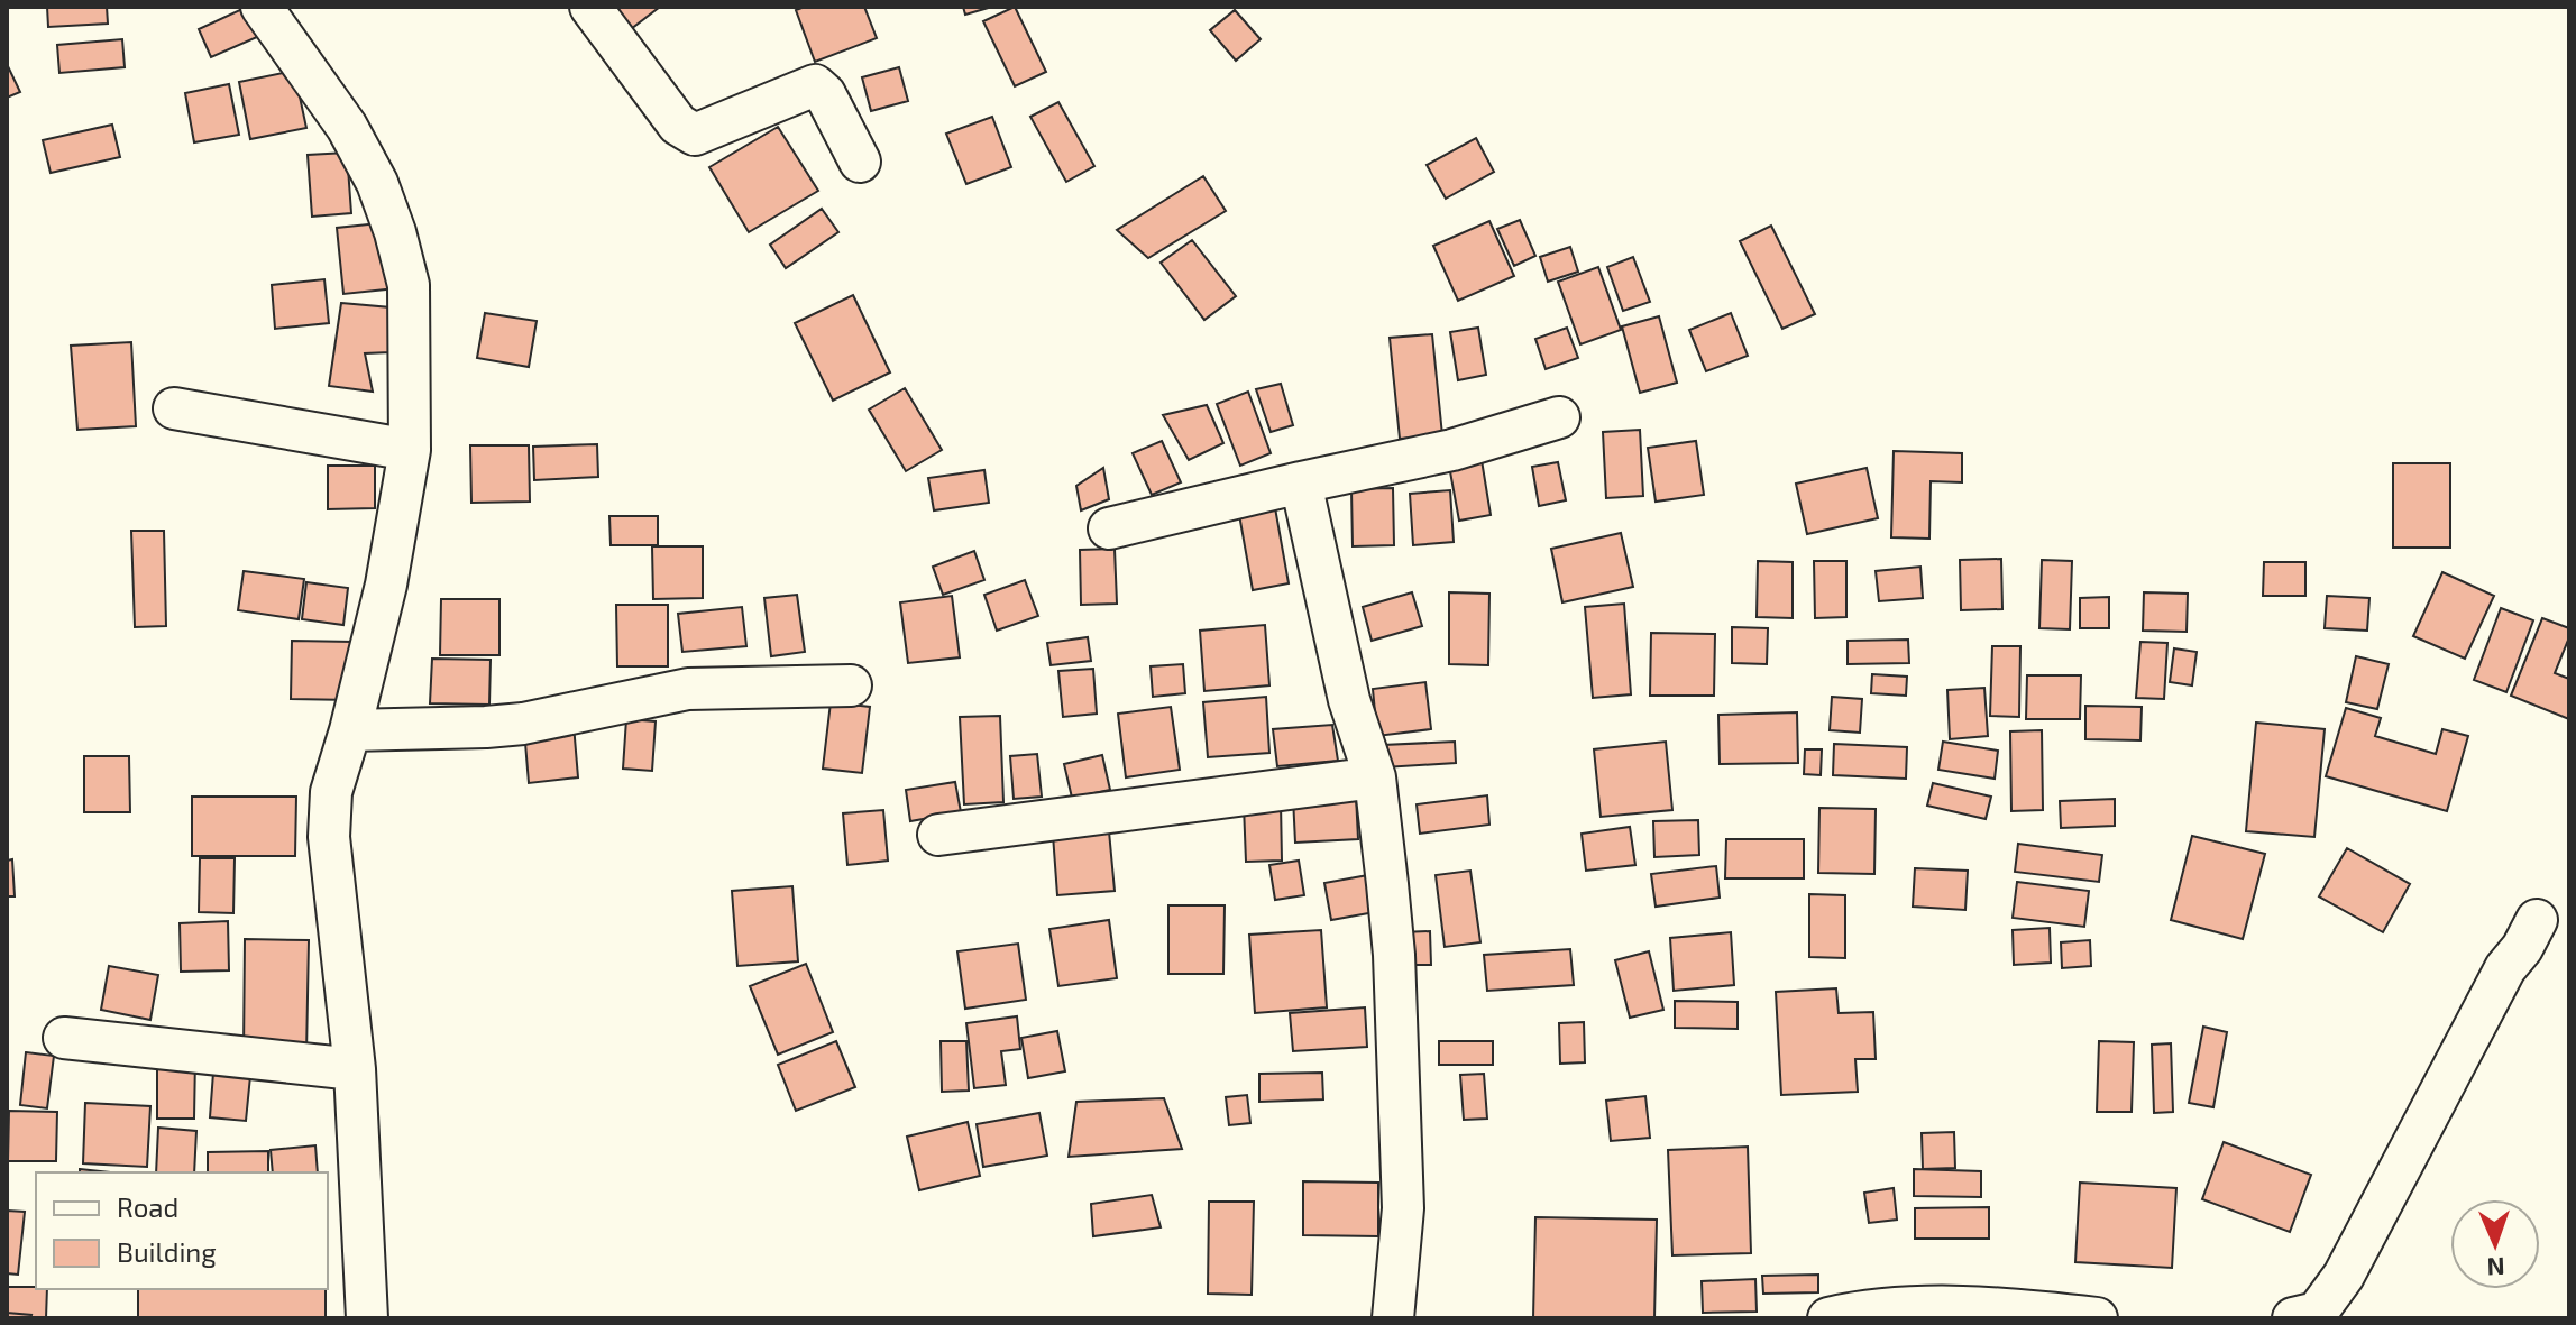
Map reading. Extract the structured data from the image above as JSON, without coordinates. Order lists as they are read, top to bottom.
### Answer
{
  "legend": ["Road", "Building"],
  "north": "bottom"
}
